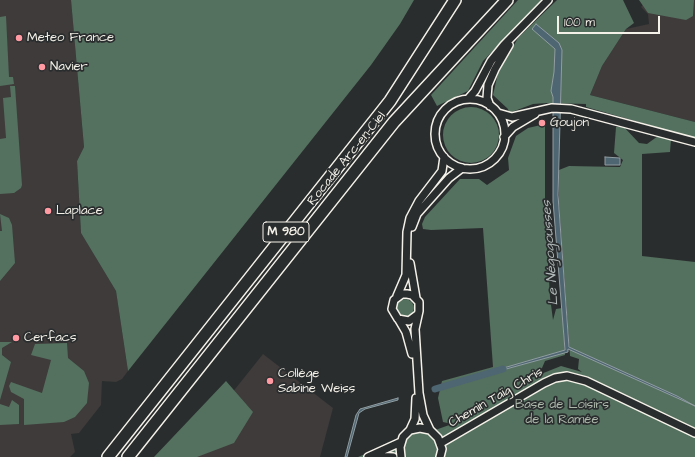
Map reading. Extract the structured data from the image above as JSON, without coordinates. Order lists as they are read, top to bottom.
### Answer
{
  "streets": {
    "highway": ["Rocade Arc-en-Ciel", "M 980"],
    "street": ["Chemin Taïg Chris"]
  },
  "water": ["Le Négogousses"],
  "parks": ["Base de Loisirs de la Ramée"],
  "places": [
    "Meteo France",
    "Navier",
    "Goujon",
    "Laplace",
    "Cerfacs",
    "Collège Sabine Weiss"
  ],
  "scale_bar": "100 m"
}
